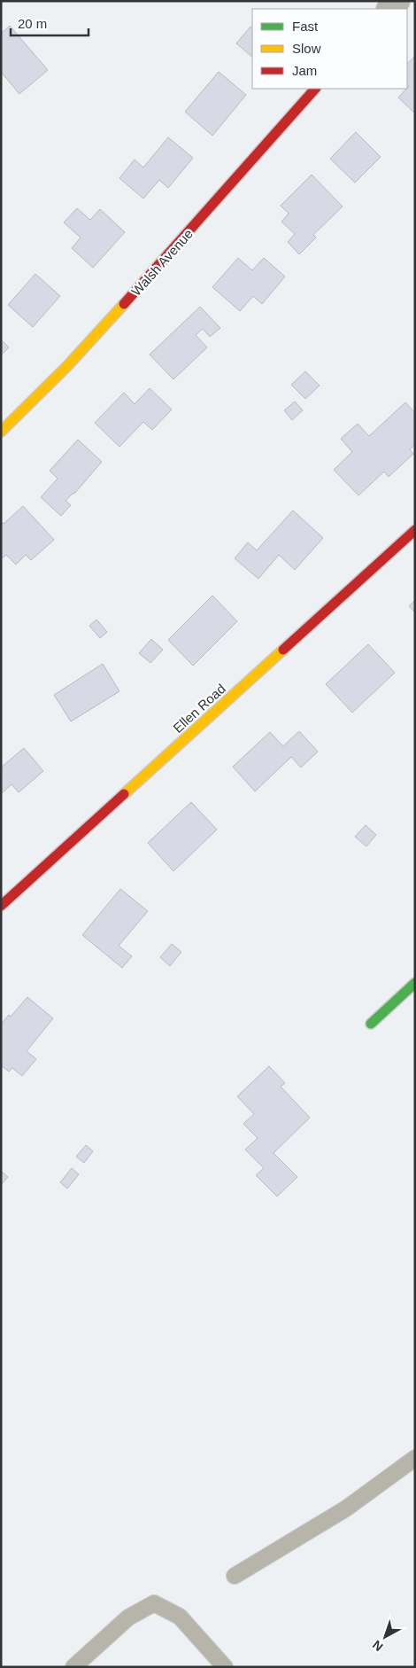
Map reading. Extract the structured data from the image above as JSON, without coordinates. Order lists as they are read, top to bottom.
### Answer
{
  "streets": {
    "street": ["Walsh Avenue", "Ellen Road"]
  },
  "legend": ["Fast", "Slow", "Jam"],
  "scale_bar": "20 m",
  "north": "bottom left"
}
